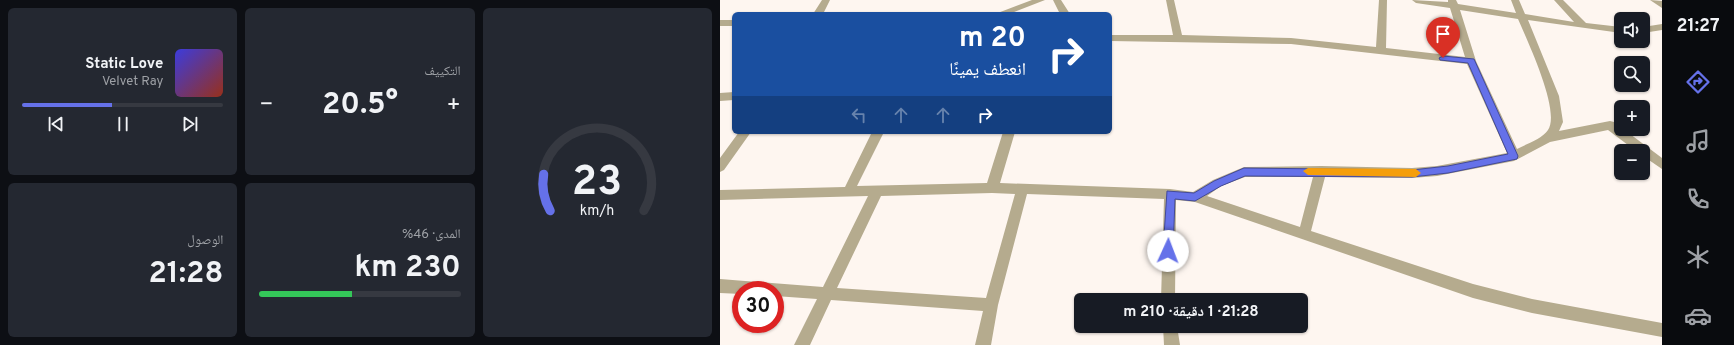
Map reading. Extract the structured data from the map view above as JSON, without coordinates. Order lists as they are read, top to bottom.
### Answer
{
  "page": {
    "tabs": "21:27",
    "tile": [
      "التكييف",
      ["المدى · 46%", "230 km"],
      ["الوصول", "21:28"]
    ],
    "map_buttons": ["+", "−"],
    "turn": ["20 m", "انعطف يمينًا"],
    "song": ["Static Love", "Velvet Ray"],
    "heat": ["−", "20.5°", "+"],
    "limit": "30",
    "trip": "21:28 · 1 دقيقة · 210 m",
    "gauge": ["23", "km/h"]
  }
}
